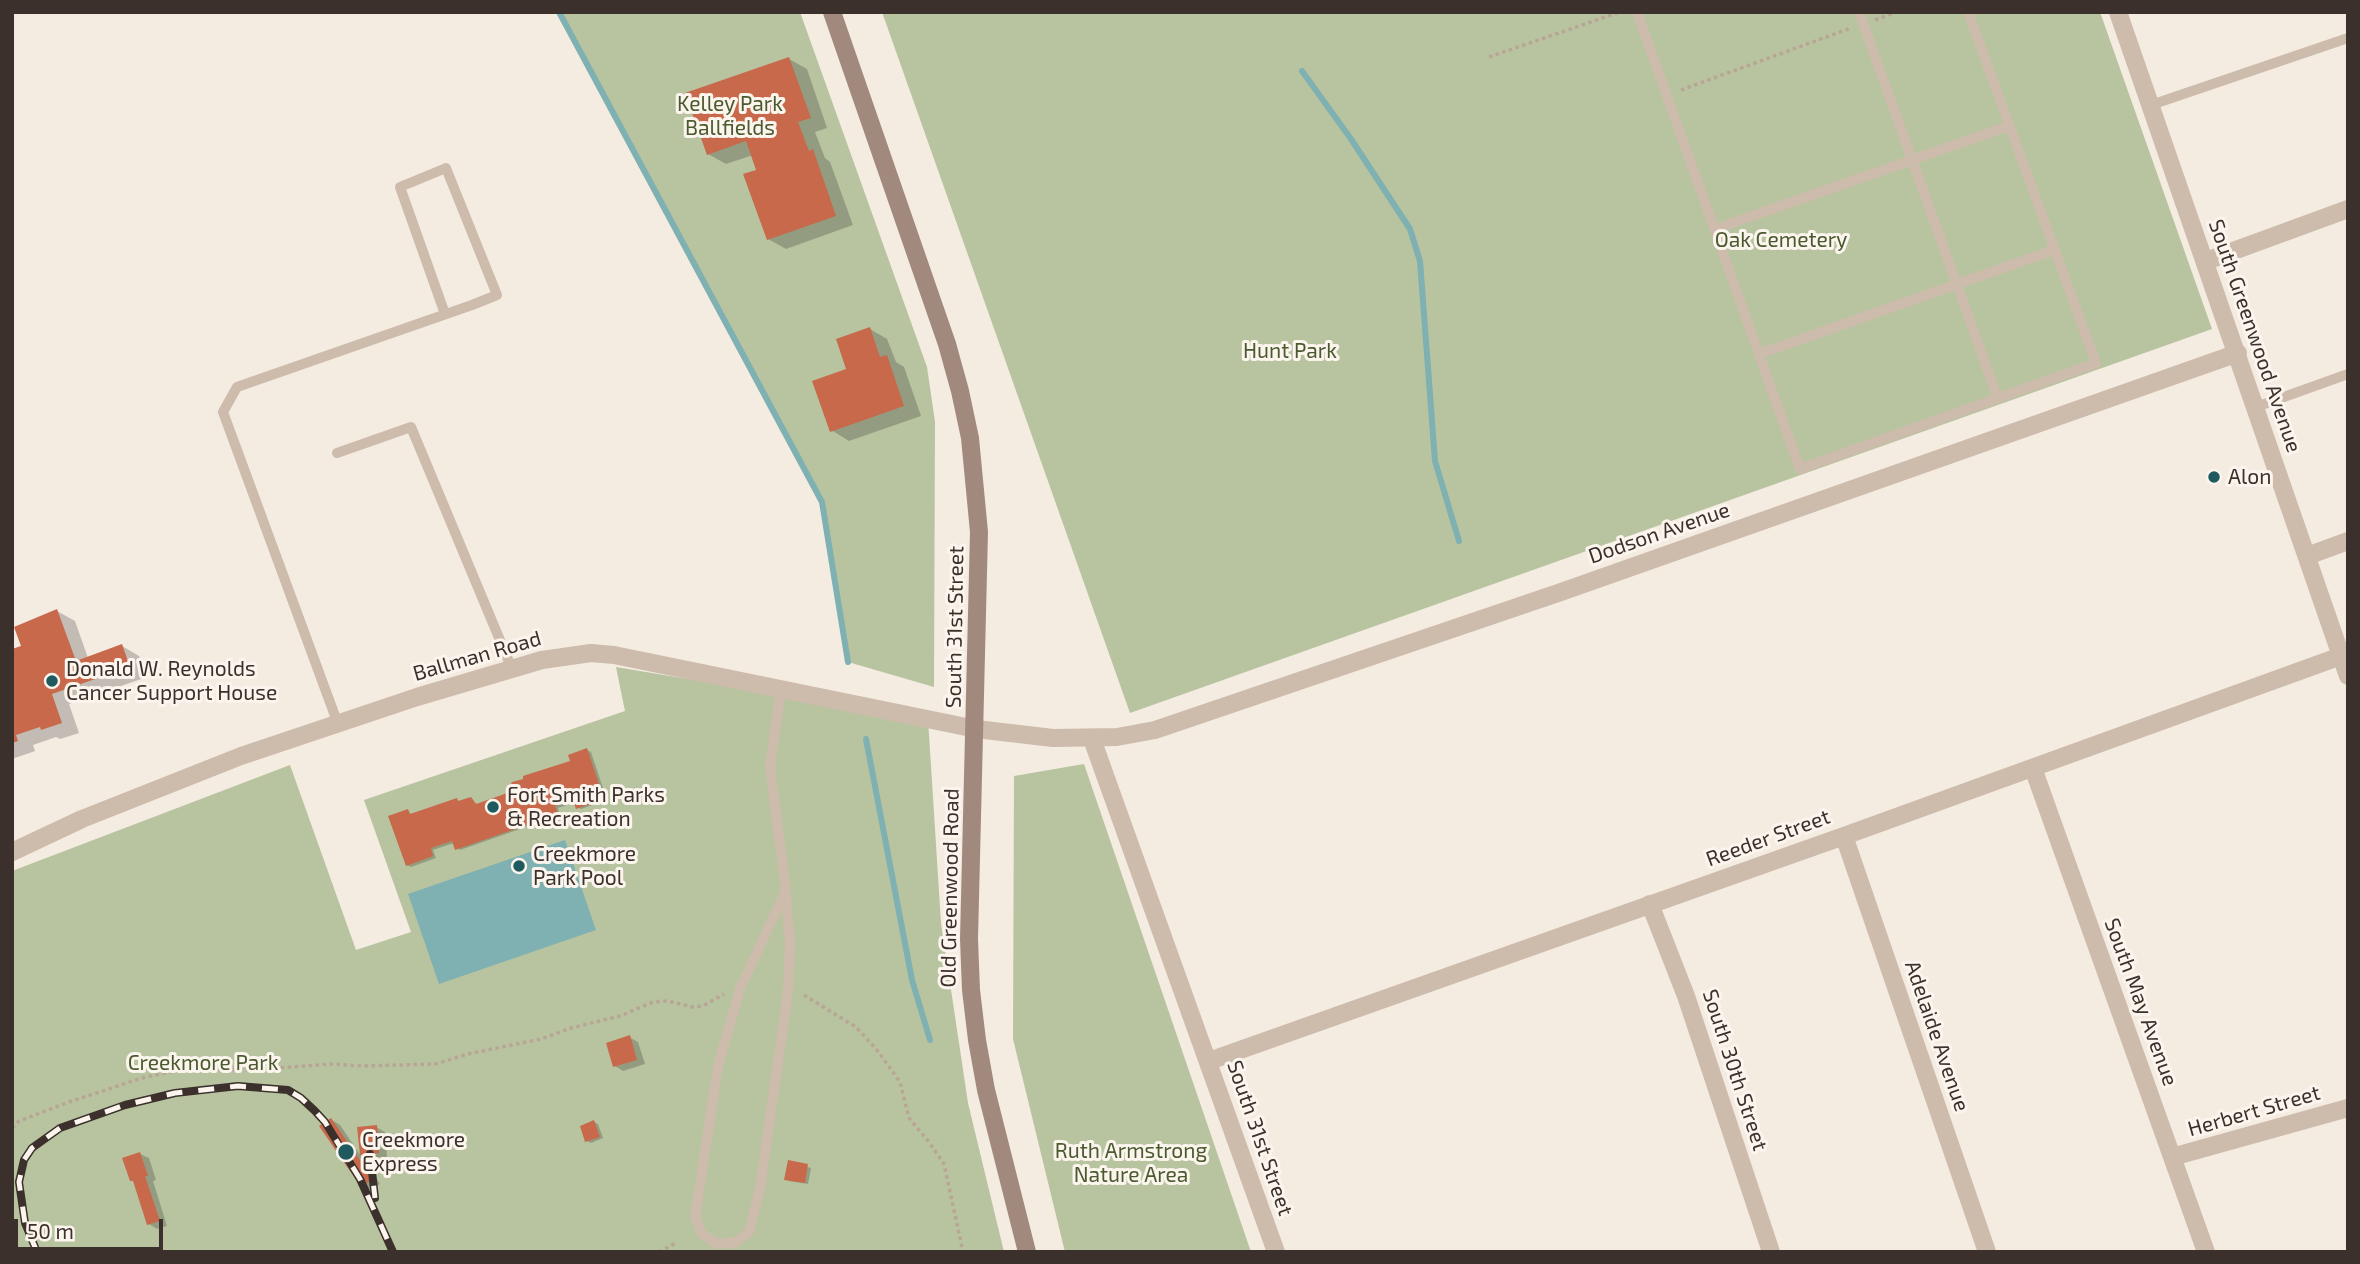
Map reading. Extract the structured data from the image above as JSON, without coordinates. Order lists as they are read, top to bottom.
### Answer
{
  "streets": {
    "main road": ["South 31st Street", "Old Greenwood Road"],
    "street": [
      "South Greenwood Avenue",
      "Dodson Avenue",
      "Ballman Road",
      "Reeder Street",
      "South May Avenue",
      "Adelaide Avenue",
      "South 30th Street",
      "Herbert Street"
    ]
  },
  "crossings": [
    ["South Greenwood Avenue", "Dodson Avenue"],
    ["South Greenwood Avenue", "Reeder Street"],
    ["Dodson Avenue", "South 31st Street"],
    ["South 31st Street", "Ballman Road"],
    ["South 31st Street", "Reeder Street"],
    ["South 31st Street", "Old Greenwood Road"],
    ["Ballman Road", "Old Greenwood Road"],
    ["Reeder Street", "South May Avenue"],
    ["Reeder Street", "Adelaide Avenue"],
    ["Reeder Street", "South 30th Street"],
    ["South May Avenue", "Herbert Street"]
  ],
  "parks": [
    "Kelley Park Ballfields",
    "Oak Cemetery",
    "Hunt Park",
    "Creekmore Park",
    "Ruth Armstrong Nature Area"
  ],
  "places": [
    "Alon",
    "Donald W. Reynolds Cancer Support House",
    "Fort Smith Parks & Recreation",
    "Creekmore Park Pool",
    "Creekmore Express"
  ],
  "scale_bar": "50 m"
}
